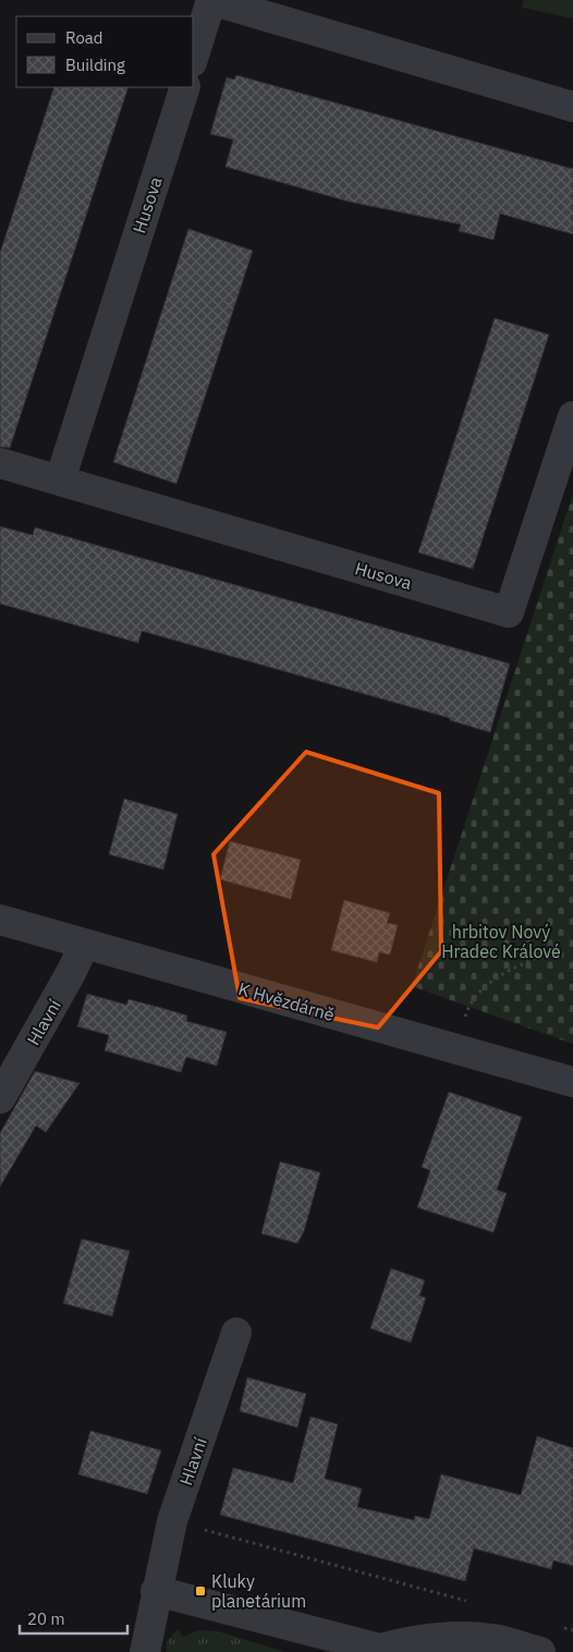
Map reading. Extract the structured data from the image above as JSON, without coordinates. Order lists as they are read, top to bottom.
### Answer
{
  "streets": {
    "street": ["Husova", "K Hvězdárně", "Hlavní"]
  },
  "crossings": [
    ["K Hvězdárně", "Hlavní"]
  ],
  "parks": ["hrbitov Nový Hradec Králové"],
  "places": {
    "transit": ["Kluky planetárium"]
  },
  "legend": ["Road", "Building"],
  "scale_bar": "20 m"
}
